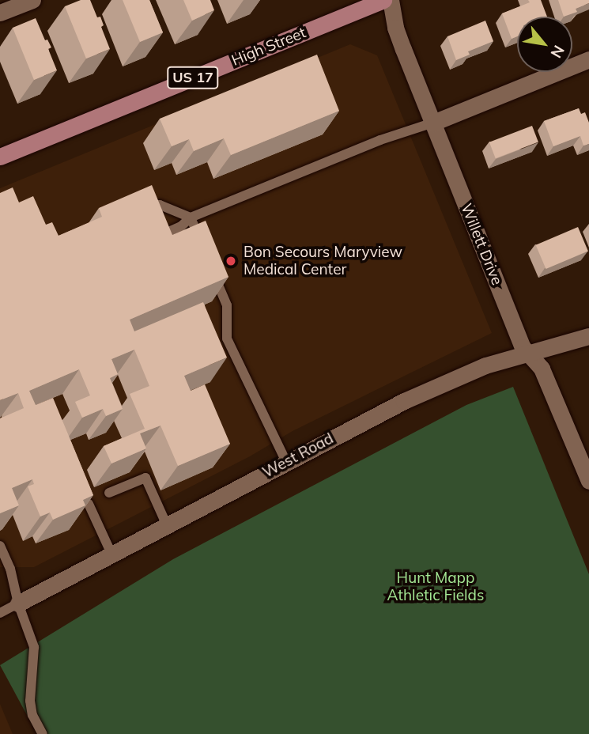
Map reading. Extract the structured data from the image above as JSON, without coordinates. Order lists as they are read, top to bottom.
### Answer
{
  "streets": {
    "main road": ["High Street", "US 17"],
    "street": ["Willett Drive", "West Road"]
  },
  "crossings": [
    ["Willett Drive", "West Road"]
  ],
  "parks": ["Hunt Mapp Athletic Fields"],
  "places": ["Bon Secours Maryview Medical Center"],
  "north": "bottom right"
}
